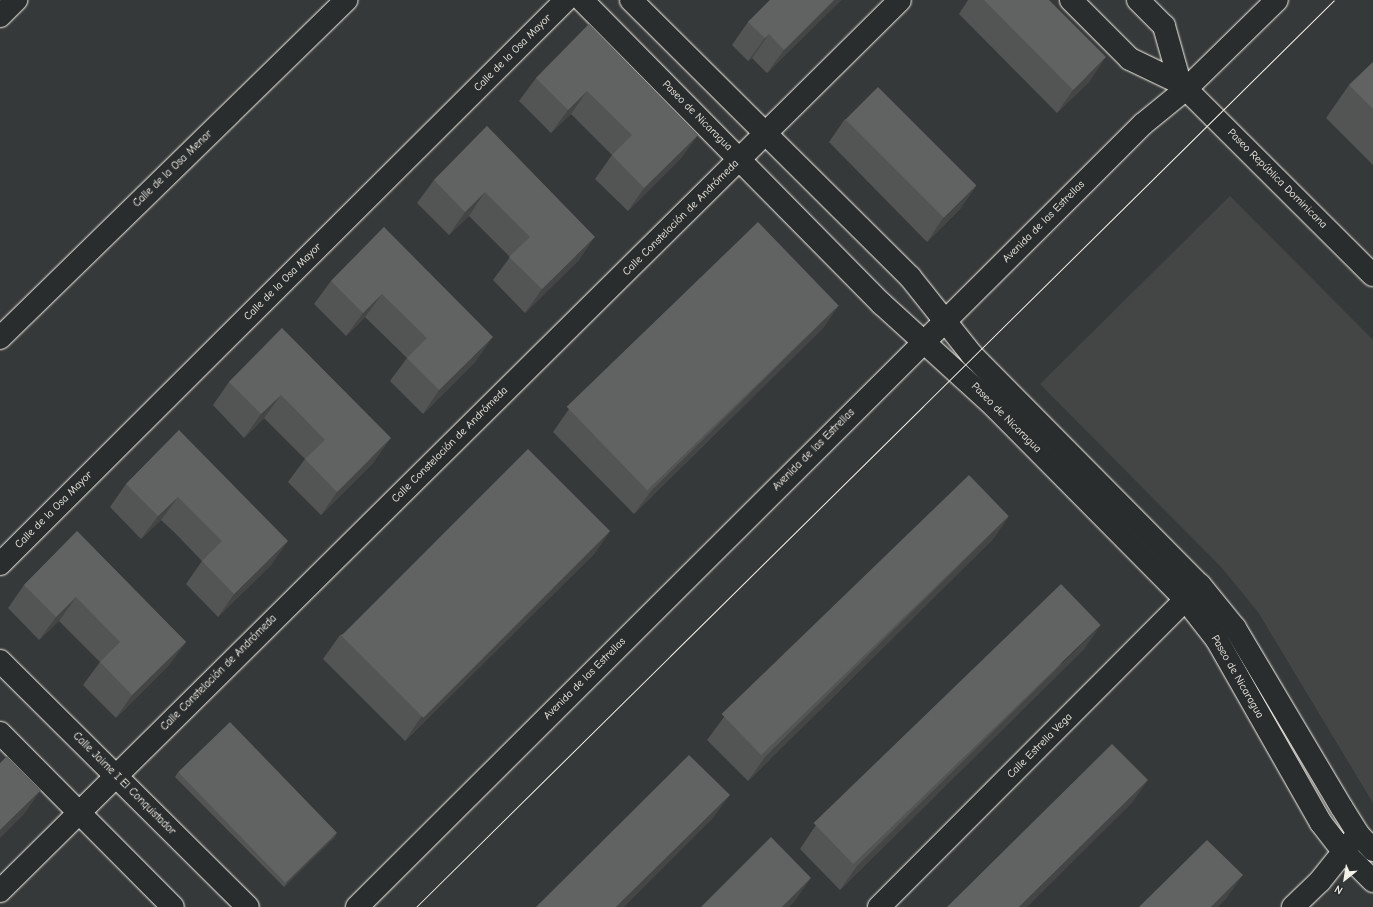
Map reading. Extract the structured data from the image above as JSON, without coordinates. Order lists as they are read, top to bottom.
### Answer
{
  "streets": {
    "street": [
      "Calle de la Osa Mayor",
      "Paseo de Nicaragua",
      "Calle de la Osa Menor",
      "Paseo República Dominicana",
      "Calle Constelación de Andrómeda",
      "Avenida de las Estrellas",
      "Calle Estrella Vega",
      "Calle Jaime I El Conquistador"
    ]
  },
  "crossings": [
    ["Paseo de Nicaragua", "Calle Constelación de Andrómeda"],
    ["Paseo de Nicaragua", "Avenida de las Estrellas"],
    ["Paseo de Nicaragua", "Calle Estrella Vega"],
    ["Paseo República Dominicana", "Avenida de las Estrellas"],
    ["Calle Constelación de Andrómeda", "Calle Jaime I El Conquistador"]
  ],
  "north": "bottom left"
}
